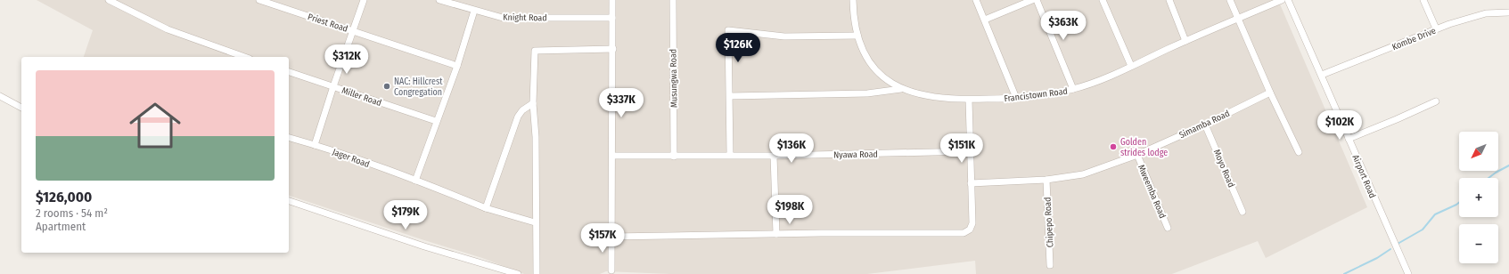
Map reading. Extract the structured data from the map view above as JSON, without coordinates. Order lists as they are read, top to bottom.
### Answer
{
  "streets": {
    "street": [
      "Knight Road",
      "Priest Road",
      "Kombe Drive",
      "Musungwa Road",
      "Francistown Road",
      "Miller Road",
      "Simamba Road",
      "Nyawa Road",
      "Jager Road",
      "Moyo Road",
      "Airport Road",
      "Mweemba Road",
      "Chipepo Road"
    ]
  },
  "crossings": [
    ["Kombe Drive", "Airport Road"],
    ["Musungwa Road", "Nyawa Road"],
    ["Simamba Road", "Moyo Road"],
    ["Simamba Road", "Mweemba Road"],
    ["Simamba Road", "Chipepo Road"]
  ],
  "places": ["NAC: Hillcrest Congregation", "Golden strides lodge"],
  "north": "bottom left",
  "page": {
    "price": [
      "$363K",
      "$126K",
      "$312K",
      "$337K",
      "$102K",
      "$136K",
      "$151K",
      "$198K",
      "$179K",
      "$157K"
    ],
    "list": [
      {
        "name": "$126,000",
        "note": "2 rooms · 54 m² · Apartment"
      }
    ],
    "map_buttons": ["+", "−"]
  }
}
